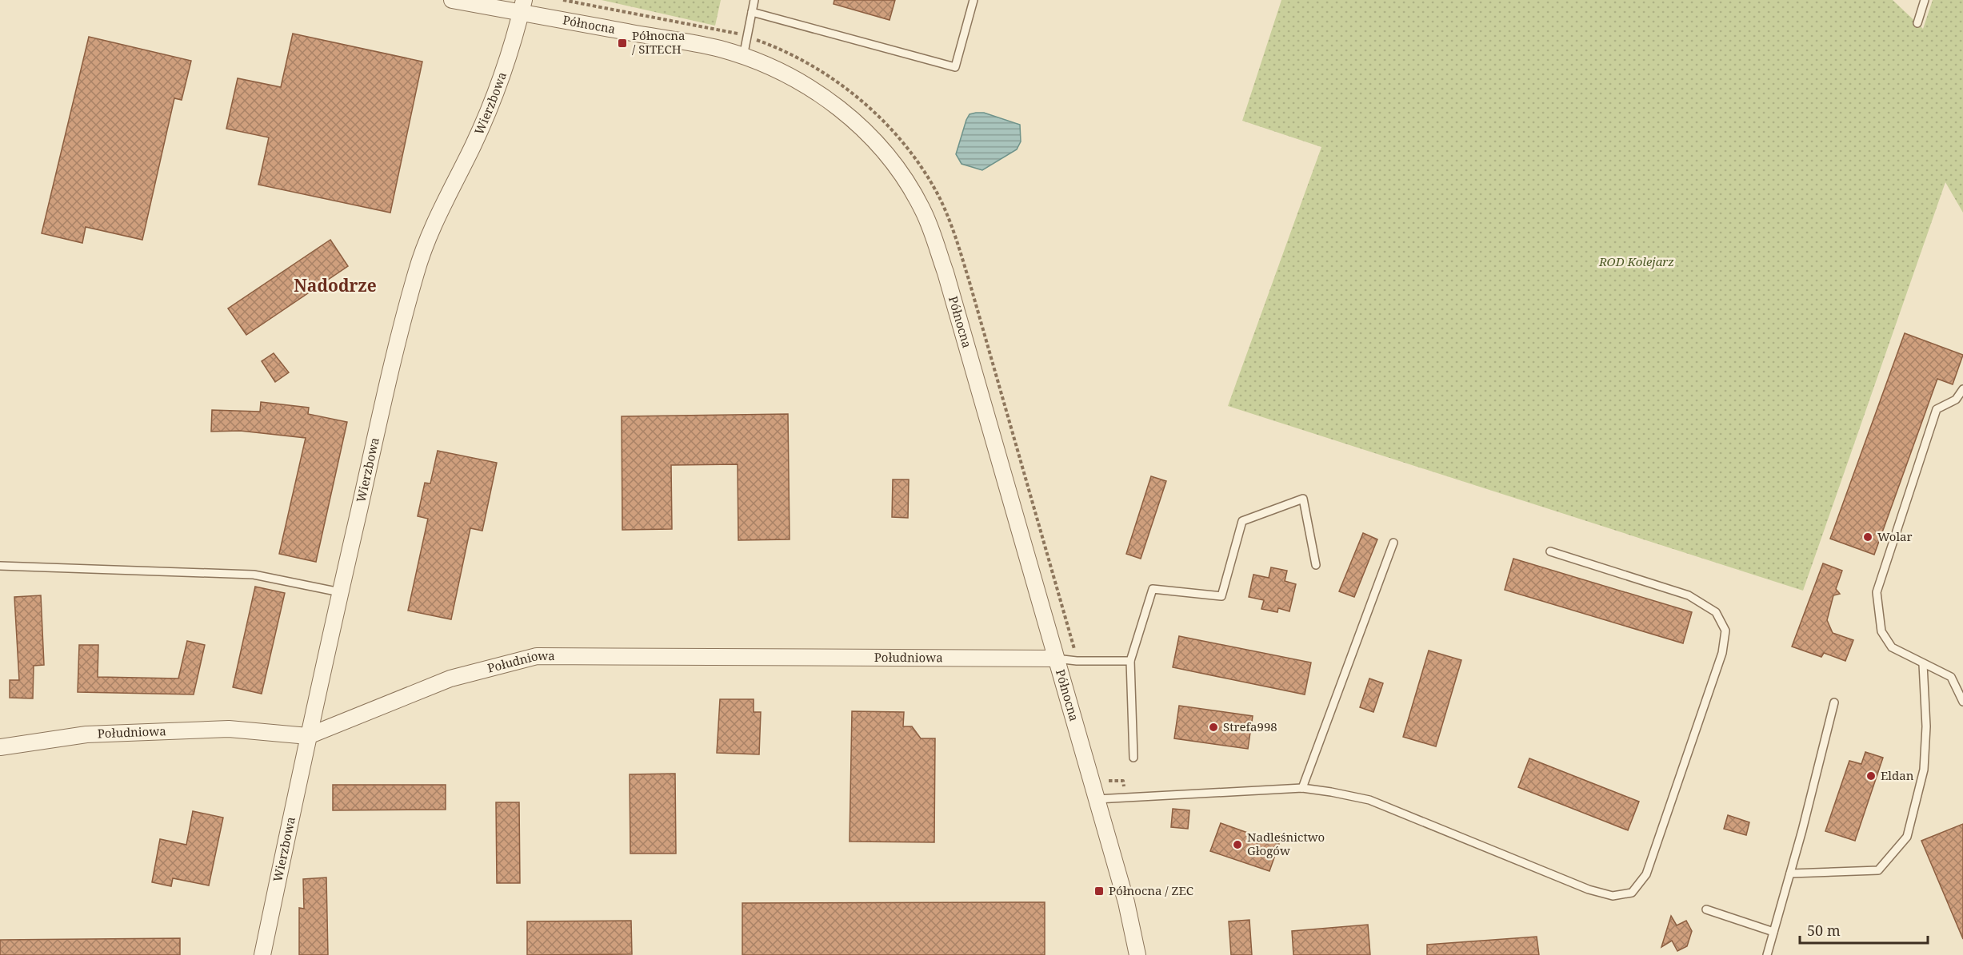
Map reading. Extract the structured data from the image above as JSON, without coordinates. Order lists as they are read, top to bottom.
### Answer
{
  "streets": {
    "street": ["Północna", "Wierzbowa", "Południowa"]
  },
  "crossings": [
    ["Północna", "Wierzbowa"],
    ["Północna", "Południowa"],
    ["Wierzbowa", "Południowa"]
  ],
  "districts": ["Nadodrze"],
  "parks": ["ROD Kolejarz"],
  "places": {
    "transit": ["Północna / SITECH", "Północna / ZEC"],
    "other": [
      "Wolar",
      "Strefa998",
      "Eldan",
      "Nadleśnictwo Głogów"
    ]
  },
  "scale_bar": "50 m"
}
